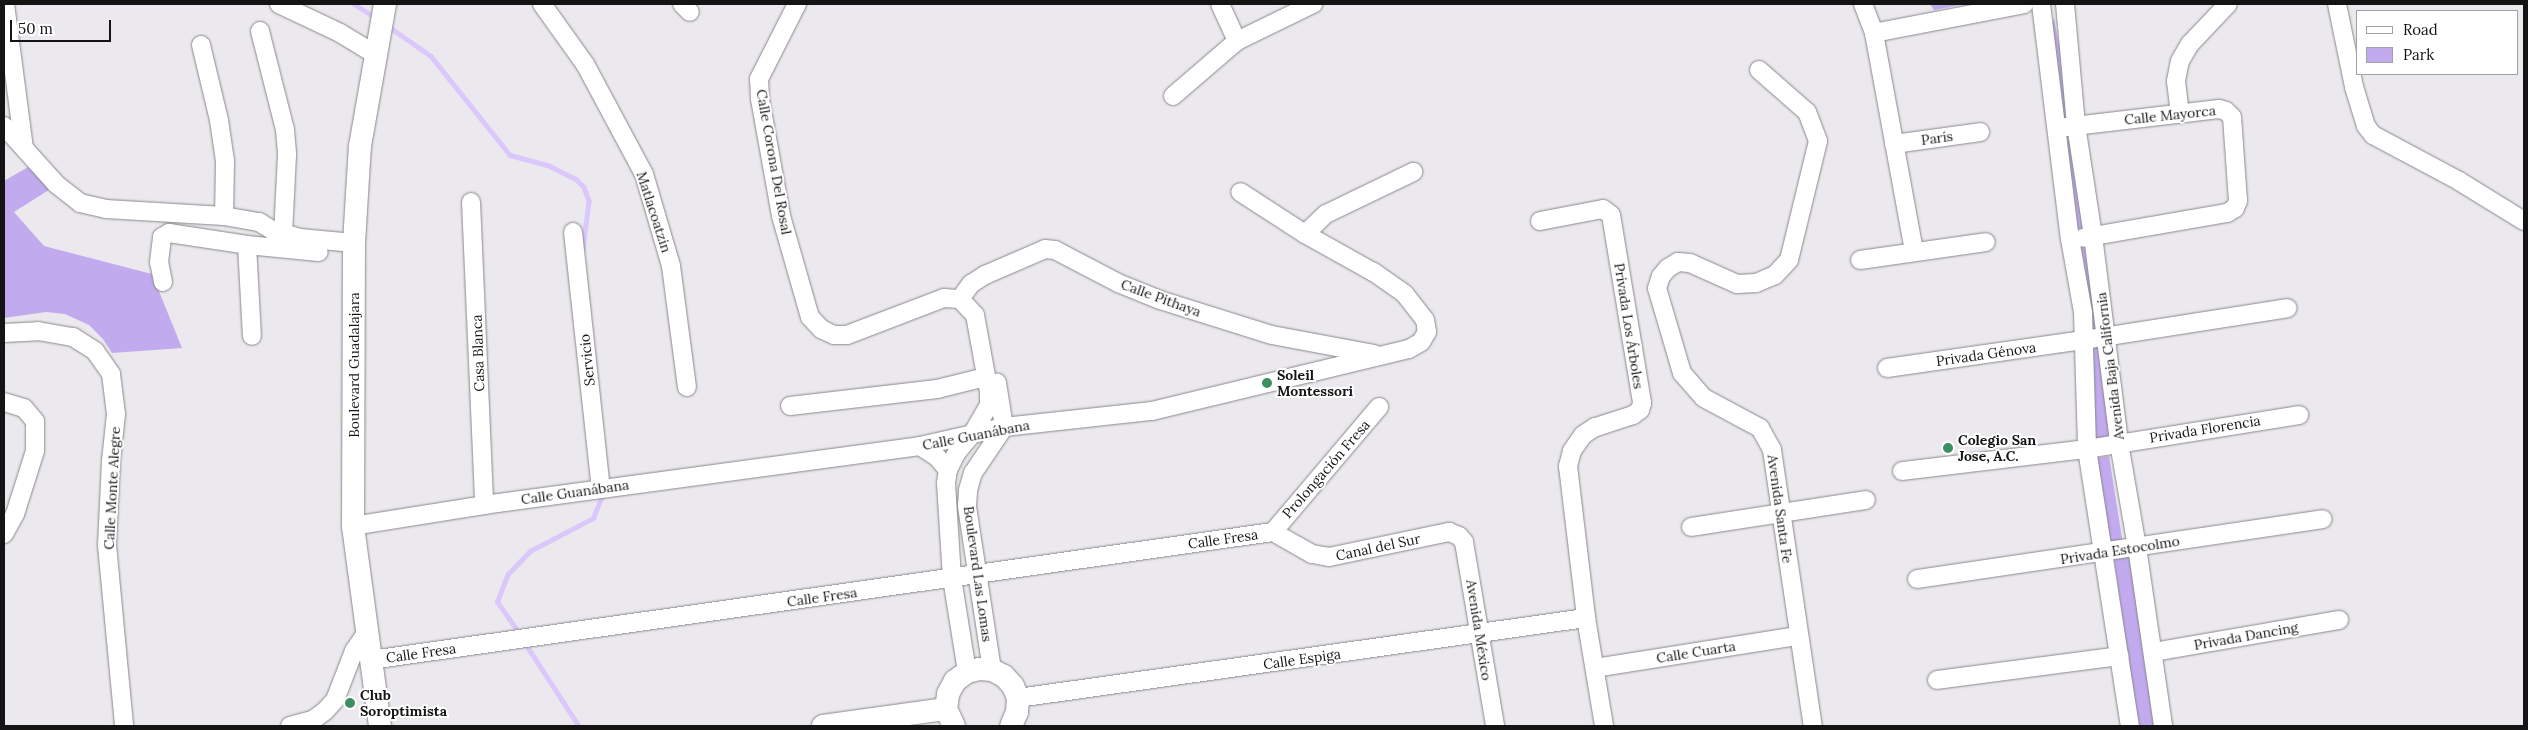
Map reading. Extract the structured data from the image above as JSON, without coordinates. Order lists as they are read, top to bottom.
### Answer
{
  "streets": {
    "main road": ["Boulevard Guadalajara"],
    "street": [
      "Calle Mayorca",
      "París",
      "Calle Corona Del Rosal",
      "Matlacoatzin",
      "Calle Pithaya",
      "Privada Los Árboles",
      "Casa Blanca",
      "Privada Génova",
      "Servicio",
      "Avenida Baja California",
      "Privada Florencia",
      "Calle Guanábana",
      "Prolongación Fresa",
      "Calle Monte Alegre",
      "Avenida Santa Fe",
      "Calle Fresa",
      "Canal del Sur",
      "Privada Estocolmo",
      "Boulevard Las Lomas",
      "Avenida México",
      "Privada Dancing",
      "Calle Cuarta",
      "Calle Espiga"
    ]
  },
  "crossings": [
    ["Calle Mayorca", "Avenida Baja California"],
    ["Calle Corona Del Rosal", "Calle Pithaya"],
    ["Calle Pithaya", "Calle Guanábana"],
    ["Privada Los Árboles", "Calle Espiga"],
    ["Casa Blanca", "Calle Guanábana"],
    ["Privada Génova", "Avenida Baja California"],
    ["Servicio", "Calle Guanábana"],
    ["Boulevard Guadalajara", "Calle Guanábana"],
    ["Boulevard Guadalajara", "Calle Fresa"],
    ["Avenida Baja California", "Privada Florencia"],
    ["Avenida Baja California", "Privada Estocolmo"],
    ["Avenida Baja California", "Privada Dancing"],
    ["Calle Guanábana", "Boulevard Las Lomas"],
    ["Prolongación Fresa", "Calle Fresa"],
    ["Prolongación Fresa", "Canal del Sur"],
    ["Avenida Santa Fe", "Calle Cuarta"],
    ["Calle Fresa", "Canal del Sur"],
    ["Calle Fresa", "Boulevard Las Lomas"],
    ["Canal del Sur", "Avenida México"],
    ["Avenida México", "Calle Espiga"]
  ],
  "places": ["Soleil Montessori", "Colegio San Jose, A.C.", "Club Soroptimista"],
  "legend": ["Road", "Park"],
  "scale_bar": "50 m"
}
